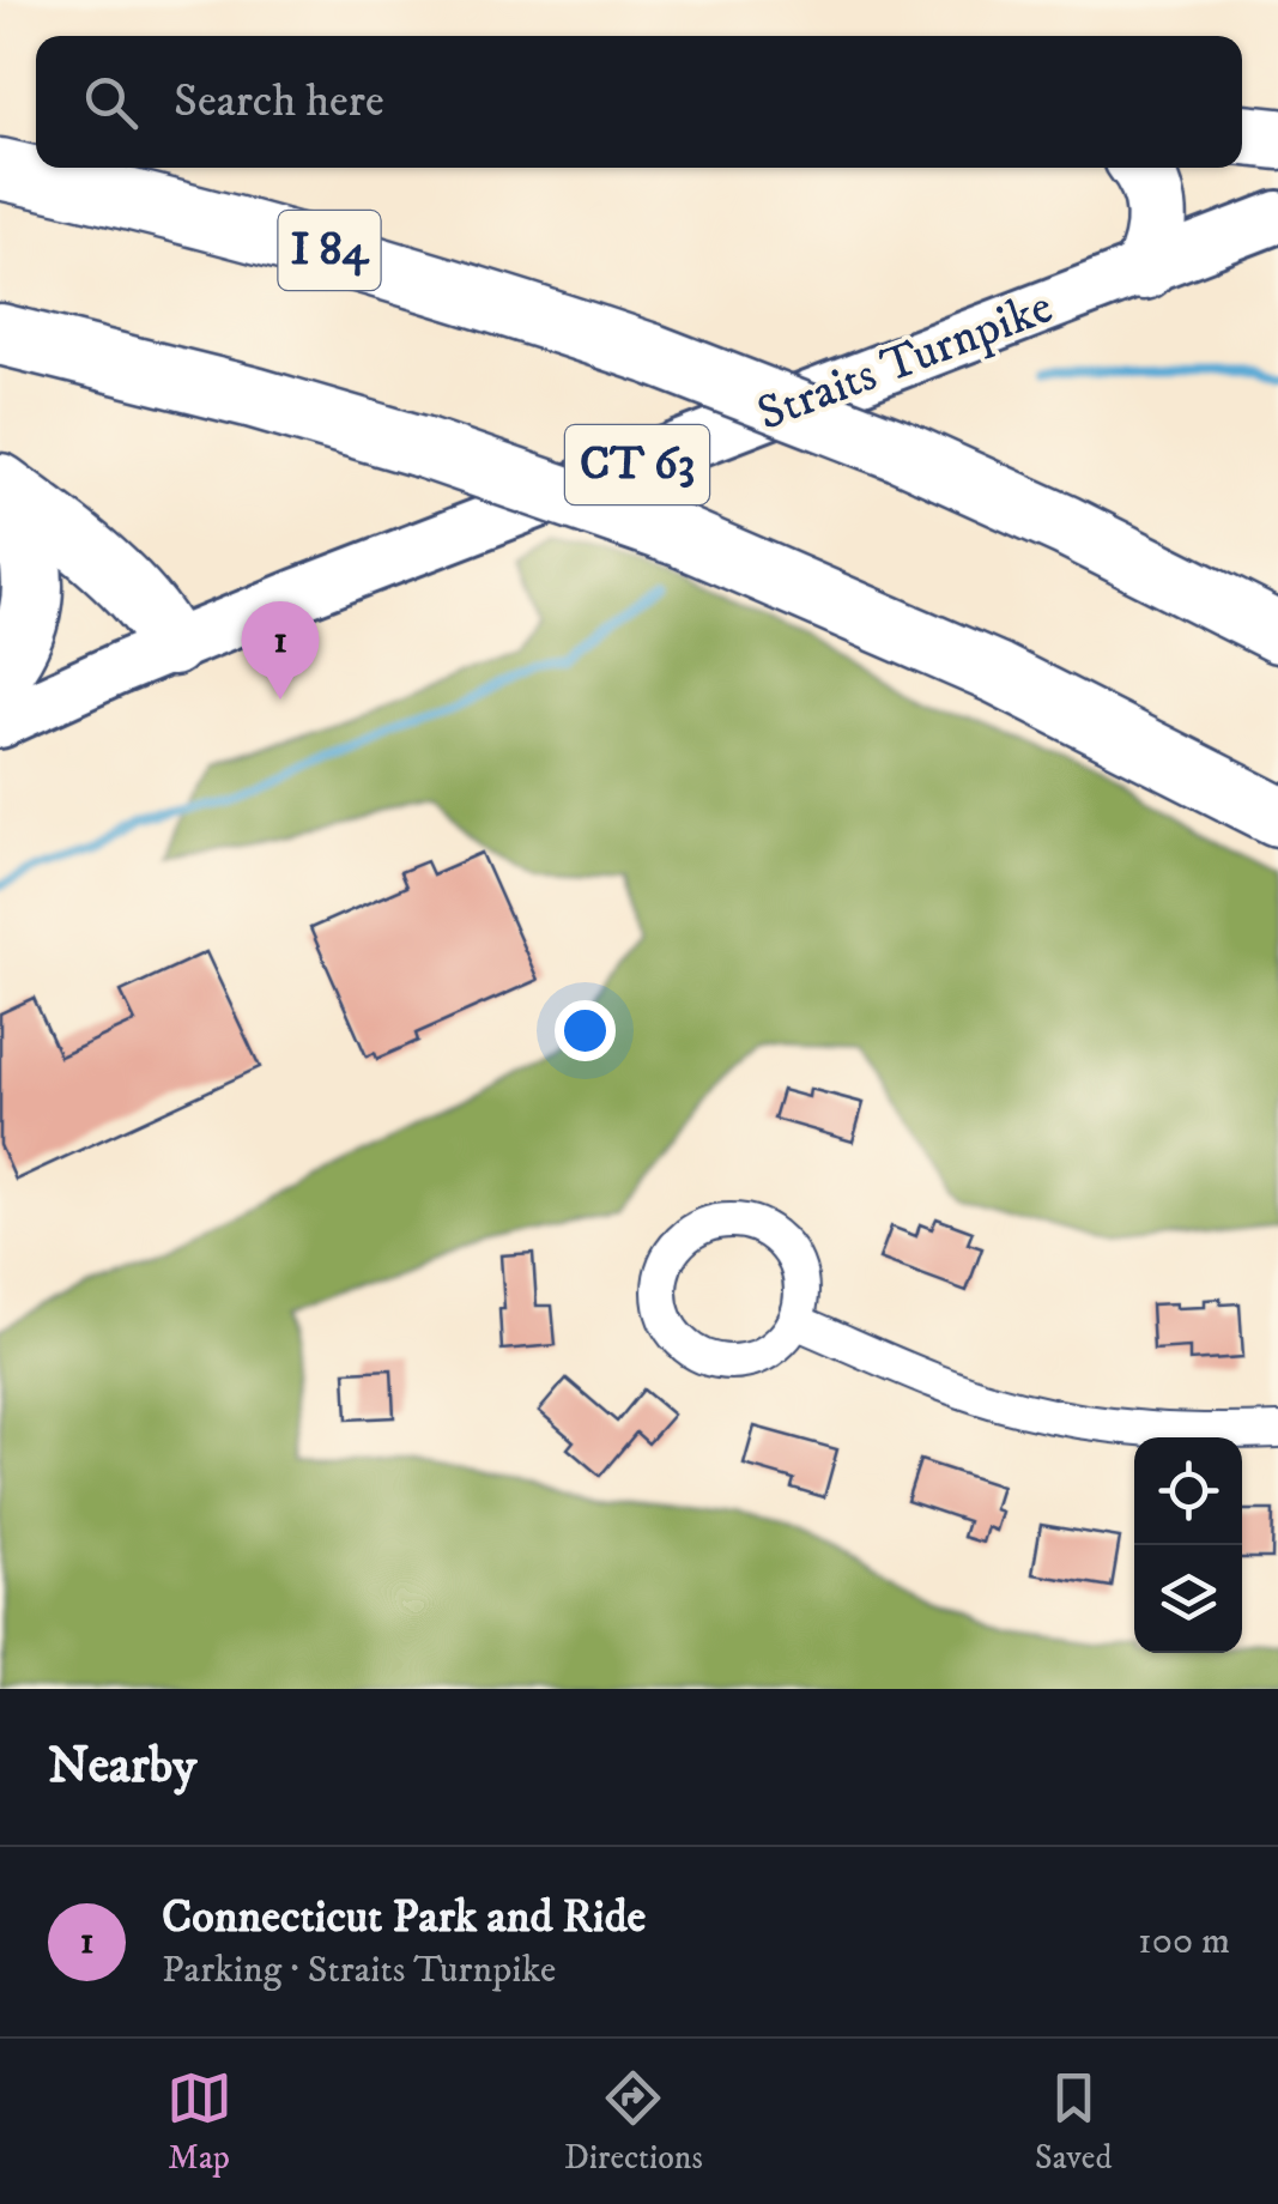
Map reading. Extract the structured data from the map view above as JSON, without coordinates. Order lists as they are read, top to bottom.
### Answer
{
  "streets": {
    "highway": ["I 84"],
    "main road": ["Straits Turnpike", "CT 63"]
  },
  "page": {
    "search": "Search here",
    "pins": "1",
    "heading": "Nearby",
    "list": [
      {
        "mark": "1",
        "name": "Connecticut Park and Ride",
        "note": "Parking · Straits Turnpike",
        "value": "100 m"
      }
    ],
    "nav": ["Map", "Directions", "Saved"]
  }
}
